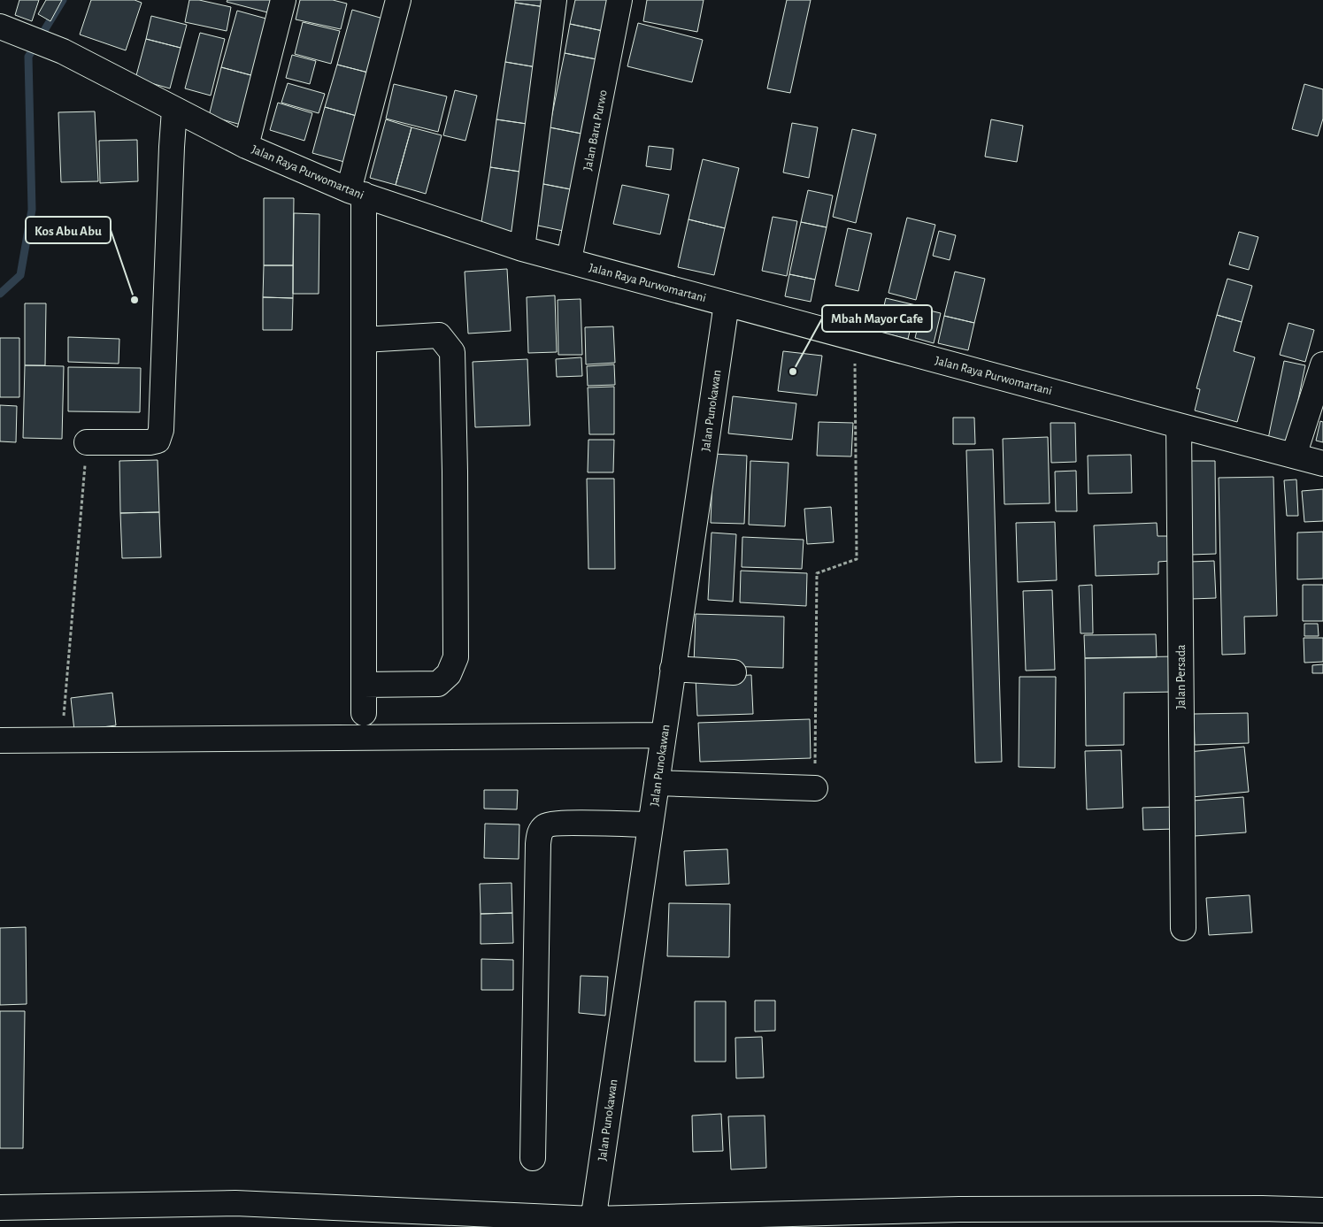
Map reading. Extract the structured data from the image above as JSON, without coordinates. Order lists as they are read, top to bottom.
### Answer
{
  "streets": {
    "street": [
      "Jalan Baru Purwo",
      "Jalan Raya Purwomartani",
      "Jalan Punokawan",
      "Jalan Persada"
    ]
  },
  "crossings": [
    ["Jalan Baru Purwo", "Jalan Raya Purwomartani"],
    ["Jalan Raya Purwomartani", "Jalan Punokawan"],
    ["Jalan Raya Purwomartani", "Jalan Persada"]
  ],
  "places": ["Kos Abu Abu", "Mbah Mayor Cafe"]
}
